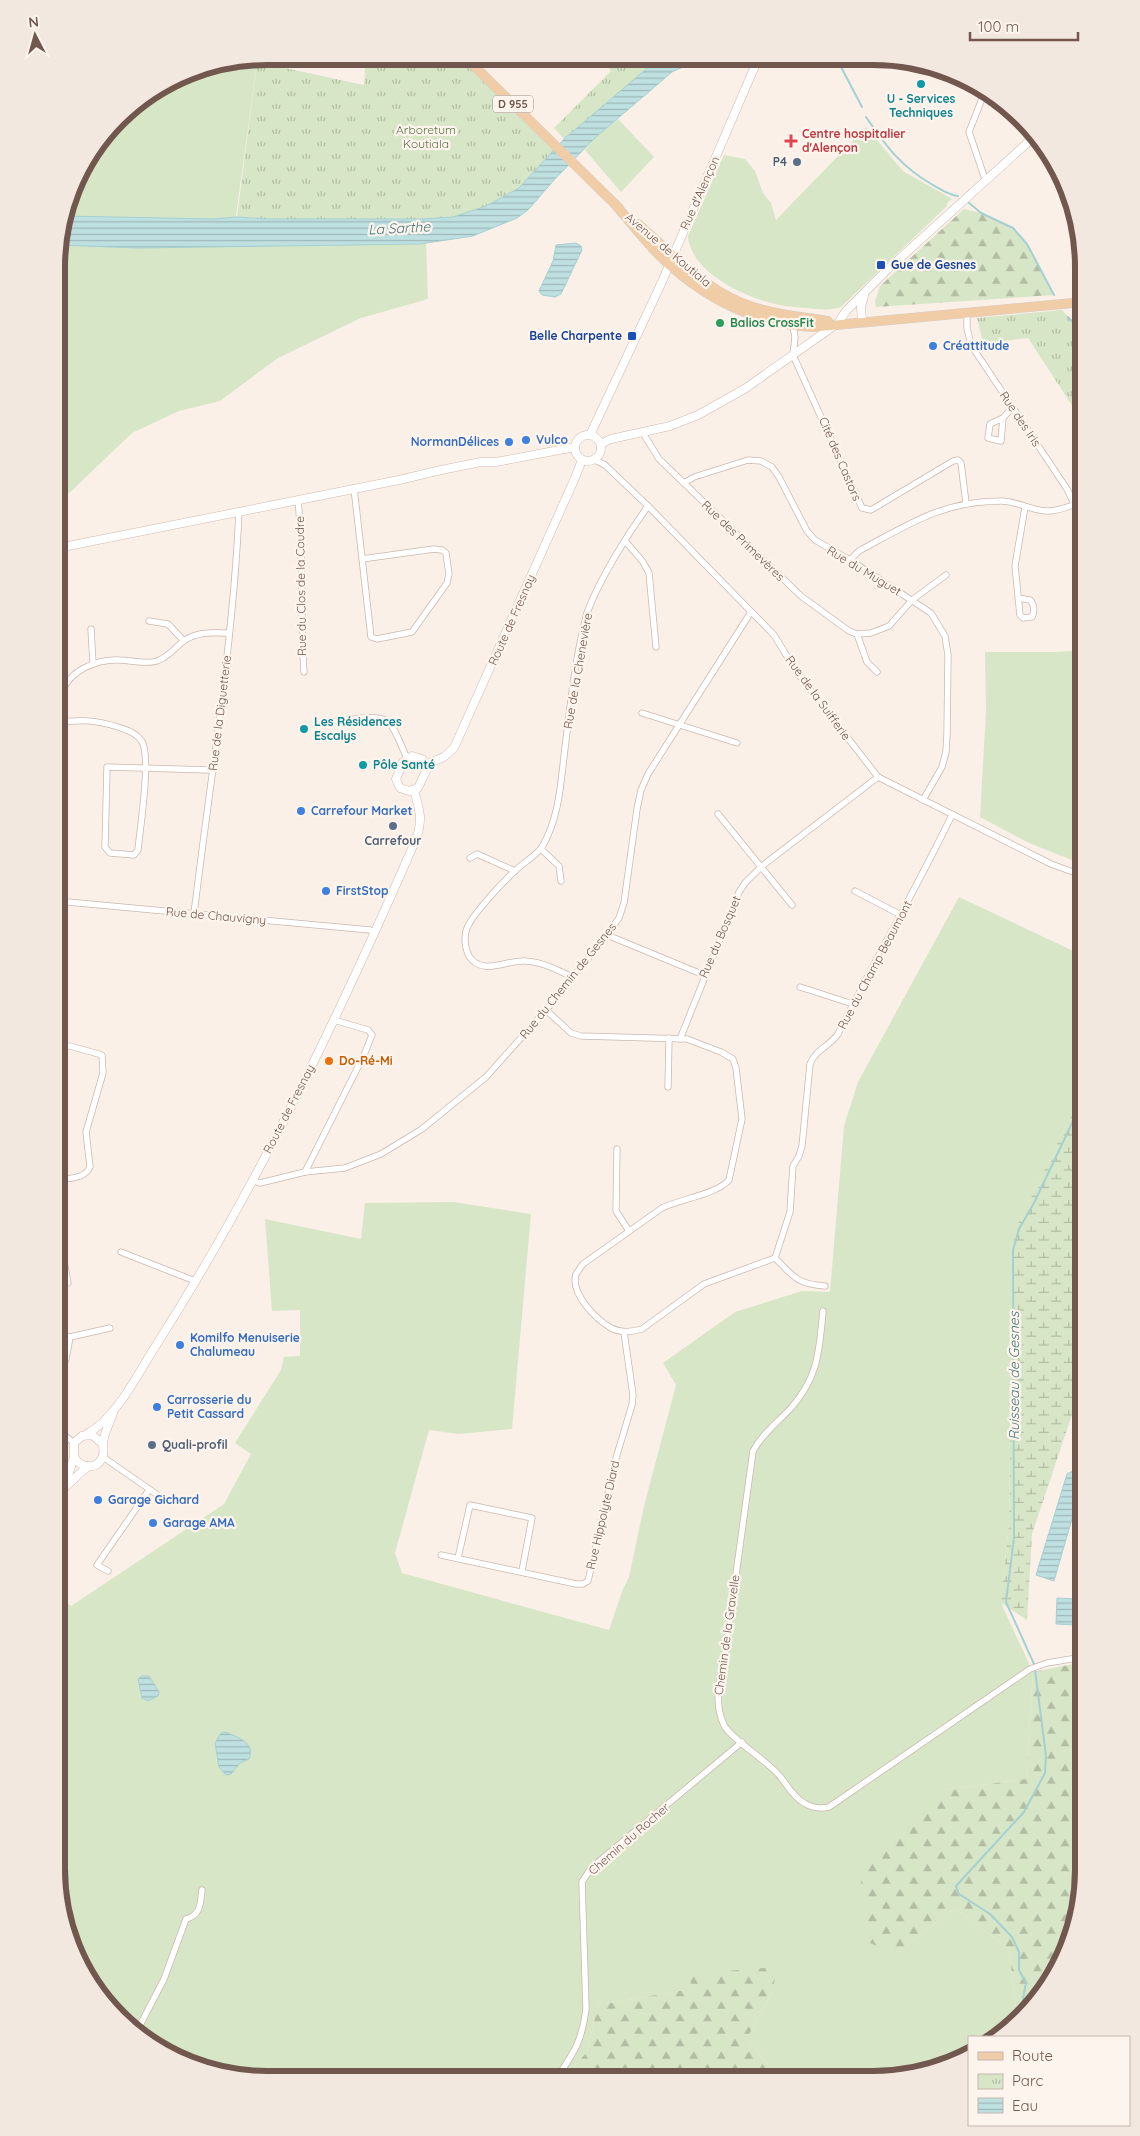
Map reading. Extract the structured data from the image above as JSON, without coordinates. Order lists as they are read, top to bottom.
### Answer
{
  "streets": {
    "main road": ["D 955", "Avenue de Koutiala"],
    "street": [
      "Rue d'Alençon",
      "Rue des Iris",
      "Cité des Castors",
      "Rue des Primevères",
      "Rue du Muguet",
      "Rue du Clos de la Coudre",
      "Route de Fresnay",
      "Rue de la Chenevière",
      "Rue de la Suifferie",
      "Rue de la Diguetterie",
      "Rue de Chauvigny",
      "Rue du Bosquet",
      "Rue du Champ Beaumont",
      "Rue du Chemin de Gesnes",
      "Rue Hippolyte Diard",
      "Chemin de la Gravelle",
      "Chemin du Rocher"
    ]
  },
  "crossings": [
    ["Rue d'Alençon", "Avenue de Koutiala"],
    ["Rue d'Alençon", "Route de Fresnay"],
    ["Rue d'Alençon", "Rue de la Suifferie"],
    ["Avenue de Koutiala", "Rue des Iris"],
    ["Rue des Primevères", "Rue du Muguet"],
    ["Rue du Muguet", "Rue de la Suifferie"],
    ["Route de Fresnay", "Rue de la Suifferie"],
    ["Route de Fresnay", "Rue de Chauvigny"],
    ["Route de Fresnay", "Rue du Chemin de Gesnes"],
    ["Rue de la Chenevière", "Rue de la Suifferie"],
    ["Rue de la Chenevière", "Rue du Chemin de Gesnes"],
    ["Rue de la Suifferie", "Rue du Bosquet"],
    ["Rue de la Suifferie", "Rue du Champ Beaumont"],
    ["Rue de la Suifferie", "Rue du Chemin de Gesnes"],
    ["Rue de la Diguetterie", "Rue de Chauvigny"],
    ["Chemin de la Gravelle", "Chemin du Rocher"]
  ],
  "water": ["La Sarthe", "Ruisseau de Gesnes"],
  "parks": ["Arboretum Koutiala"],
  "places": {
    "other": [
      "U - Services Techniques",
      "P4",
      "Balios CrossFit",
      "Créattitude",
      "Vulco",
      "NormanDélices",
      "Les Résidences Escalys",
      "Pôle Santé",
      "Carrefour Market",
      "Carrefour",
      "FirstStop",
      "Do-Ré-Mi",
      "Komilfo Menuiserie Chalumeau",
      "Carrosserie du Petit Cassard",
      "Quali-profil",
      "Garage Gichard",
      "Garage AMA"
    ],
    "health": ["Centre hospitalier d'Alençon"],
    "transit": ["Gue de Gesnes", "Belle Charpente"]
  },
  "legend": ["Route", "Parc", "Eau"],
  "scale_bar": "100 m",
  "north": "top"
}
